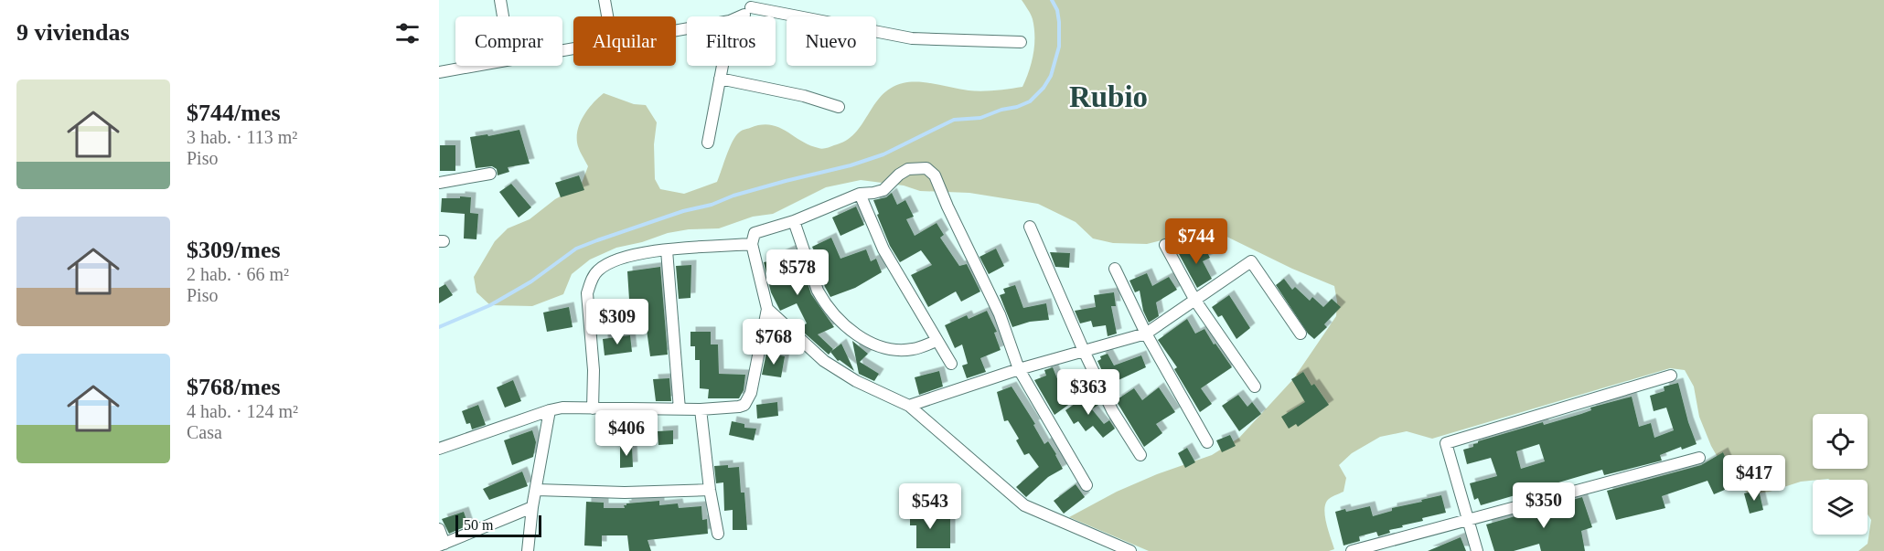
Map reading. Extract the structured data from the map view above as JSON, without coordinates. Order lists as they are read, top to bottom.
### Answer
{
  "districts": ["Rubio"],
  "scale_bar": "50 m",
  "page": {
    "heading": "9 viviendas",
    "chip": [
      "Comprar",
      "Alquilar",
      "Filtros",
      "Nuevo"
    ],
    "list": [
      {
        "name": "$744/mes",
        "note": "3 hab. · 113 m² · Piso"
      },
      {
        "name": "$309/mes",
        "note": "2 hab. · 66 m² · Piso"
      },
      {
        "name": "$768/mes",
        "note": "4 hab. · 124 m² · Casa"
      }
    ],
    "price": [
      "$744",
      "$578",
      "$309",
      "$768",
      "$363",
      "$406",
      "$417",
      "$350",
      "$543"
    ],
    "scale": "50 m"
  }
}
